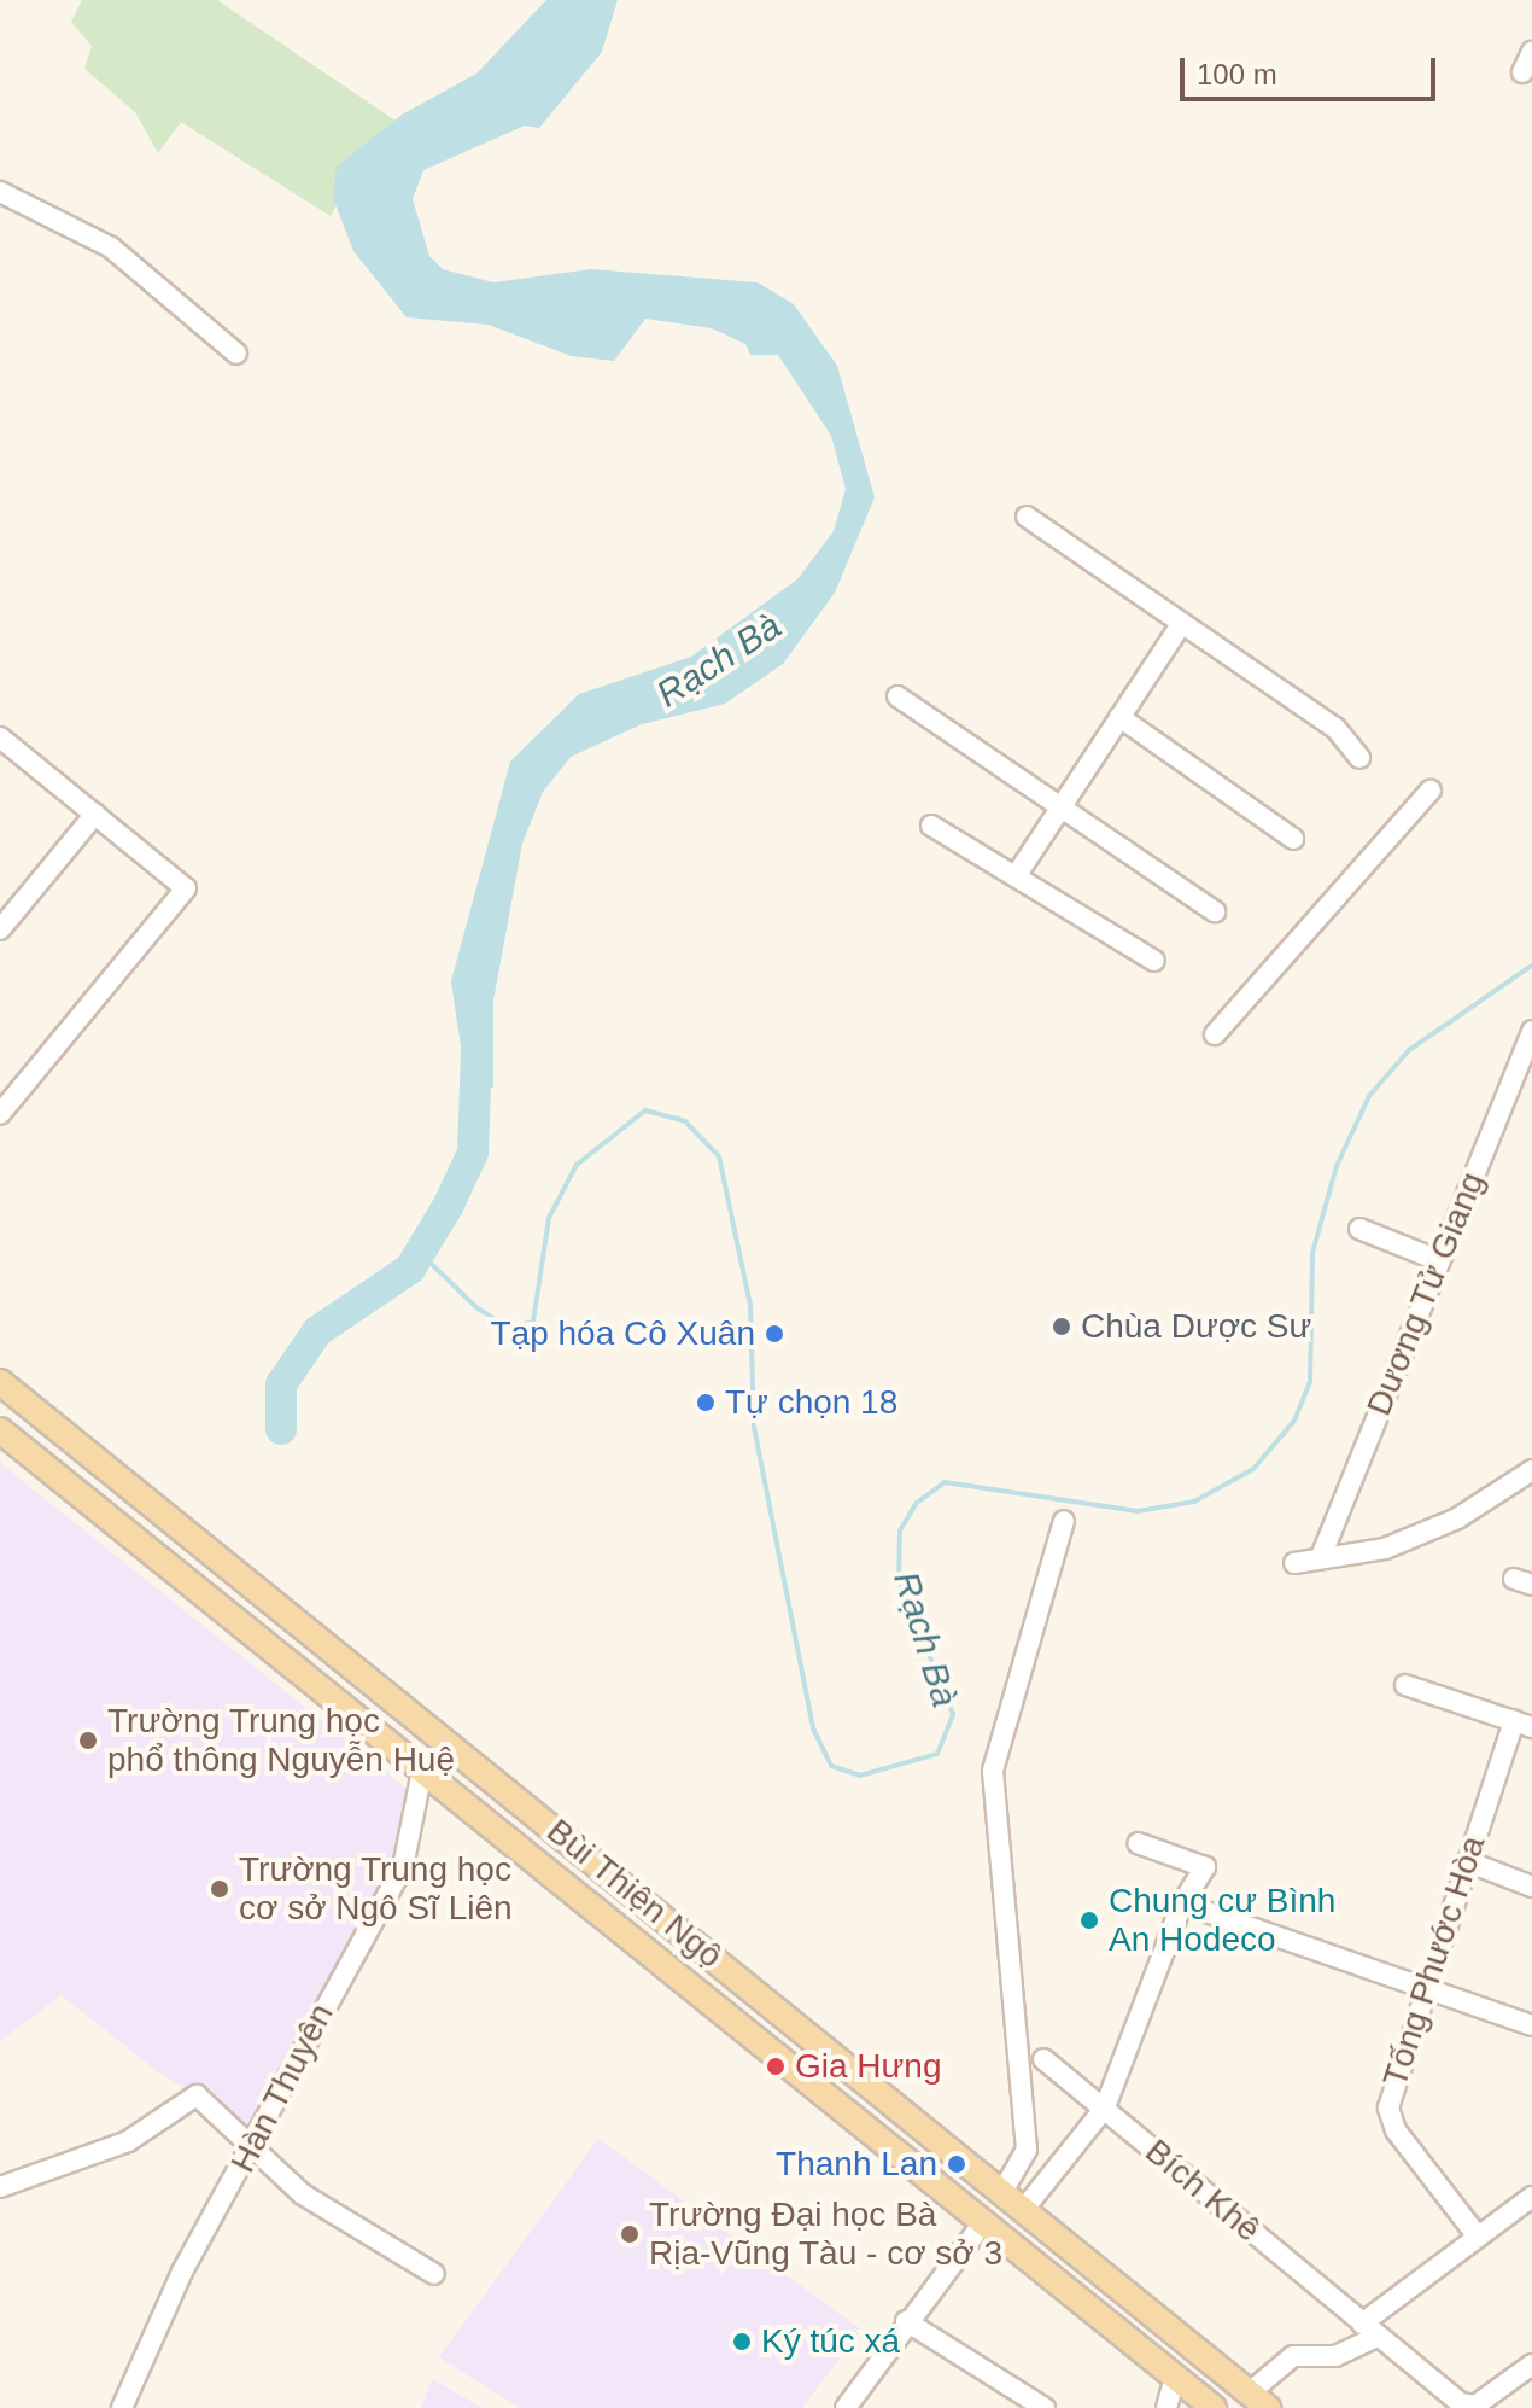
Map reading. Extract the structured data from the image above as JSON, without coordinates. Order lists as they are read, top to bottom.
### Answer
{
  "streets": {
    "main road": ["Bùi Thiện Ngộ"],
    "street": [
      "Dương Tử Giang",
      "Tống Phước Hòa",
      "Hàn Thuyên",
      "Bích Khê"
    ]
  },
  "crossings": [
    ["Bùi Thiện Ngộ", "Hàn Thuyên"]
  ],
  "water": ["Rạch Bà"],
  "places": [
    "Chùa Dược Sư",
    "Tạp hóa Cô Xuân",
    "Tự chọn 18",
    "Trường Trung học phổ thông Nguyễn Huệ",
    "Trường Trung học cơ sở Ngô Sĩ Liên",
    "Chung cư Bình An Hodeco",
    "Gia Hưng",
    "Thanh Lan",
    "Trường Đại học Bà Rịa-Vũng Tàu - cơ sở 3",
    "Ký túc xá"
  ],
  "scale_bar": "100 m"
}
